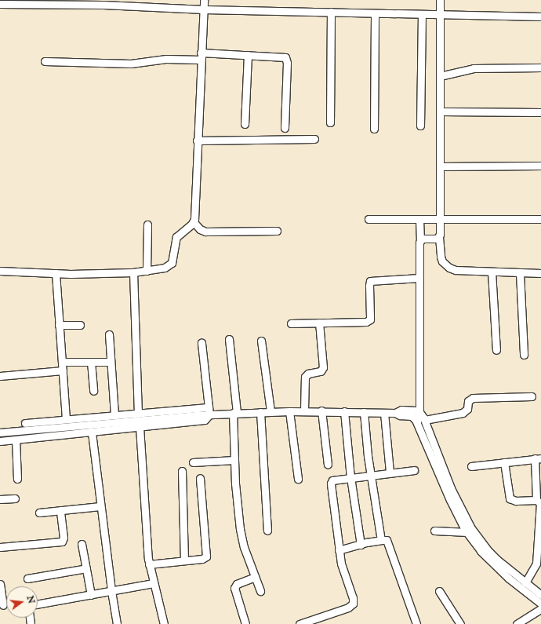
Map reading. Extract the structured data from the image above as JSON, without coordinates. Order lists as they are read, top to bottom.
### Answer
{
  "north": "right"
}
